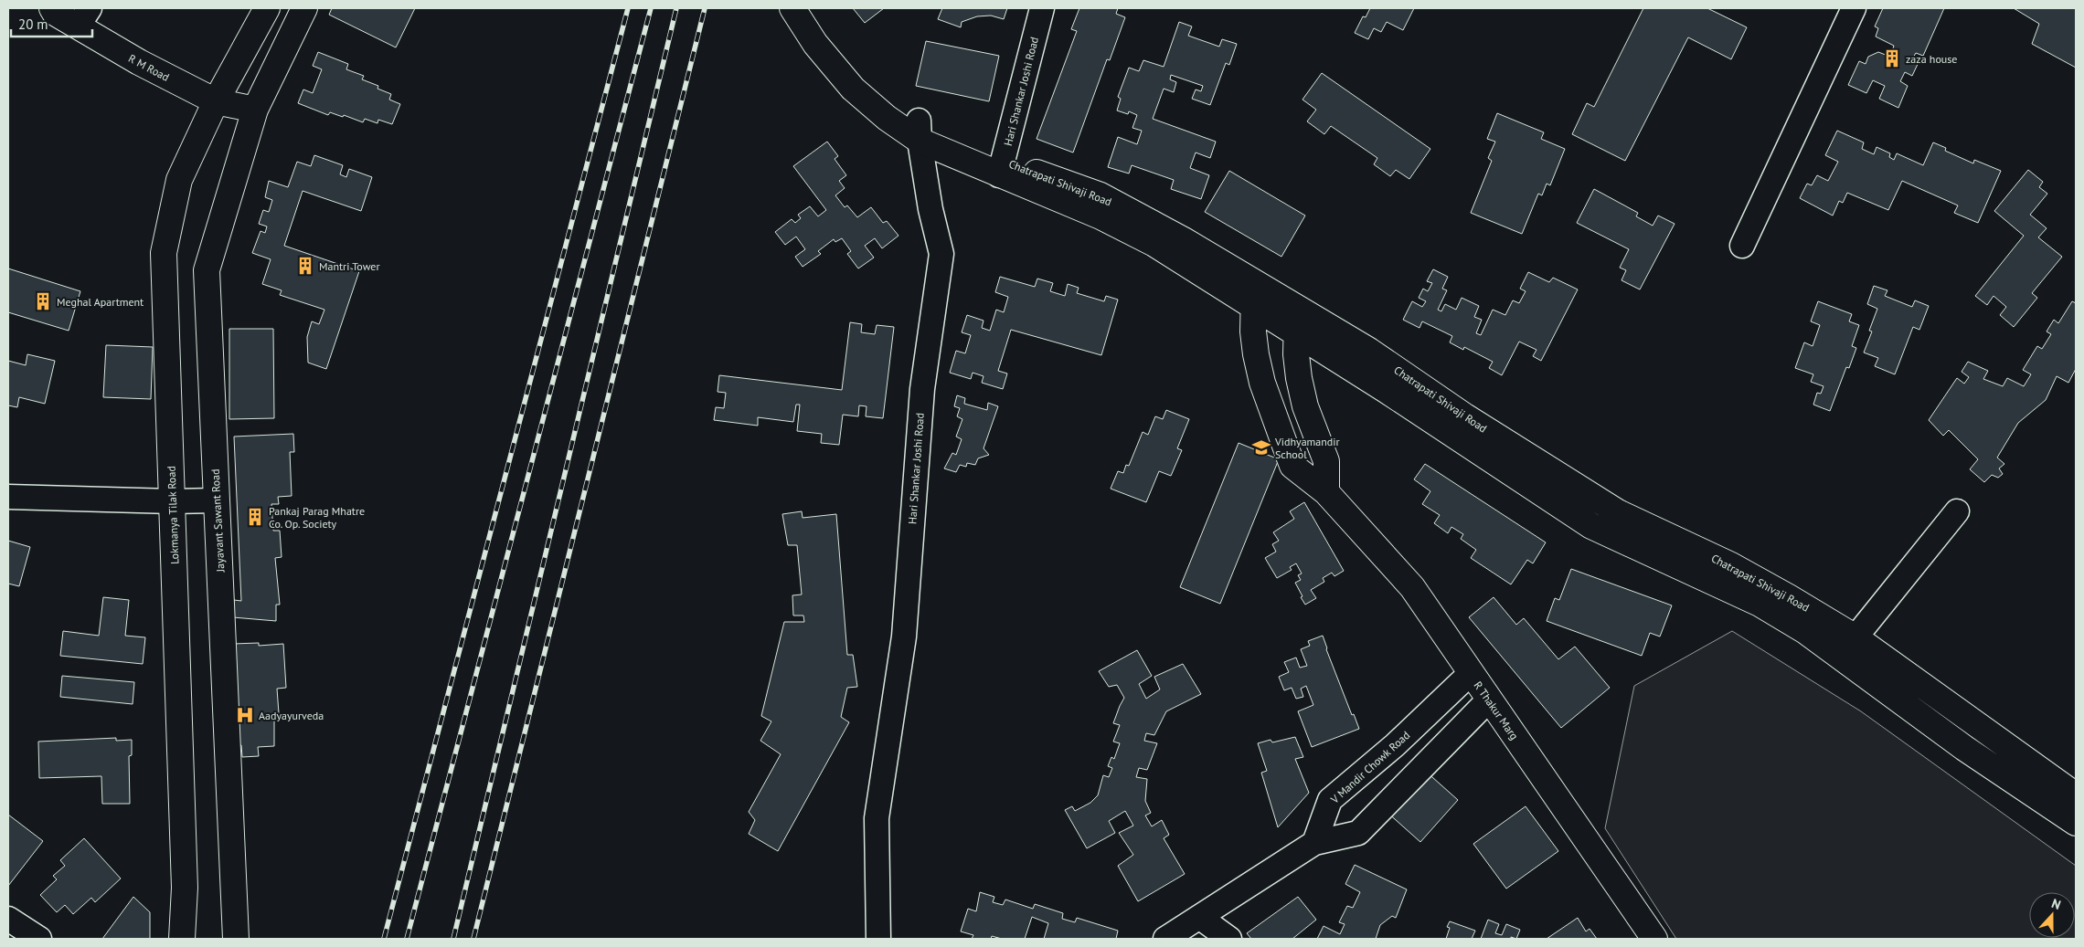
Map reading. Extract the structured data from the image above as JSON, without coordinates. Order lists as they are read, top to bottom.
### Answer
{
  "streets": {
    "main road": [
      "R M Road",
      "Chatrapati Shivaji Road",
      "Lokmanya Tilak Road",
      "Jayavant Sawant Road",
      "R Thakur Marg"
    ],
    "street": ["Hari Shankar Joshi Road", "V Mandir Chowk Road"]
  },
  "crossings": [
    ["R M Road", "Lokmanya Tilak Road"],
    ["R M Road", "Jayavant Sawant Road"],
    ["Hari Shankar Joshi Road", "Chatrapati Shivaji Road"],
    ["Chatrapati Shivaji Road", "R Thakur Marg"],
    ["R Thakur Marg", "V Mandir Chowk Road"]
  ],
  "places": {
    "building": [
      "zaza house",
      "Mantri Tower",
      "Meghal Apartment",
      "Pankaj Parag Mhatre Co. Op. Society"
    ],
    "school or university": ["Vidhyamandir School"],
    "hospital": ["Aadyayurveda"]
  },
  "scale_bar": "20 m",
  "north": "top"
}
